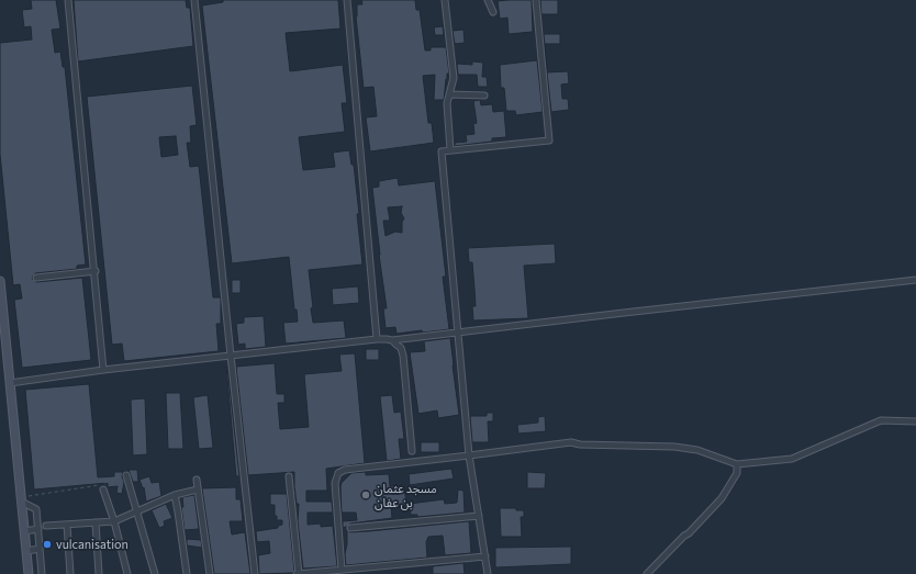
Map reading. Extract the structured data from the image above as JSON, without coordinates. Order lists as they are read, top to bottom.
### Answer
{
  "places": ["مسجد عثمان بن عفان", "vulcanisation"]
}
